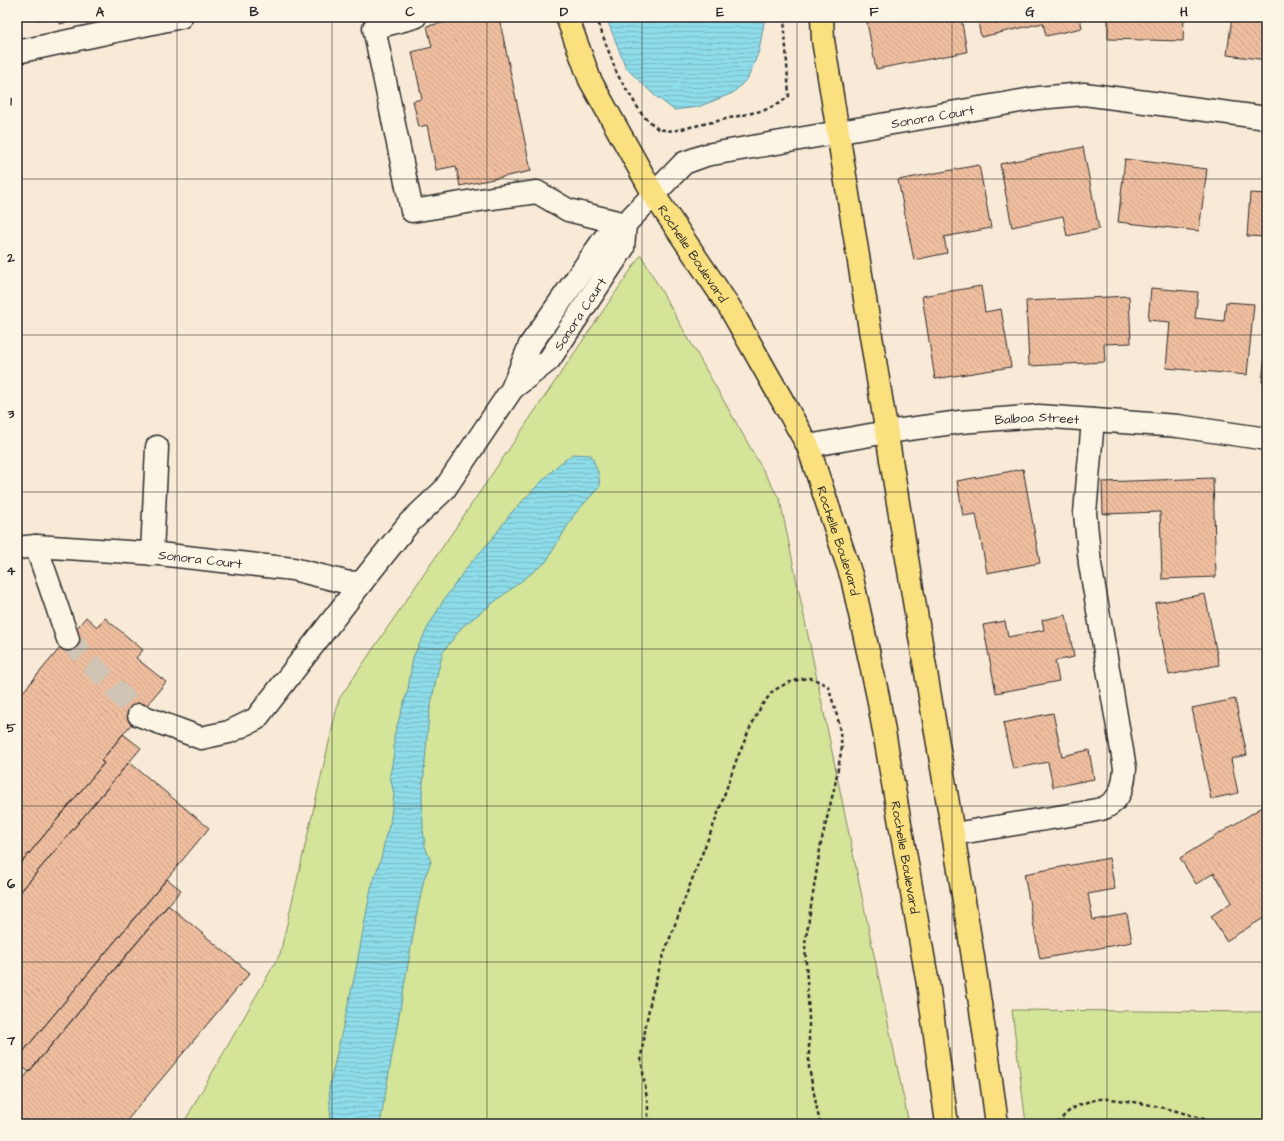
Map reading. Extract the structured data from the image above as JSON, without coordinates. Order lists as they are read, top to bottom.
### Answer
{
  "streets": {
    "main road": ["Rochelle Boulevard"],
    "street": ["Sonora Court", "Balboa Street"]
  },
  "crossings": [
    ["Sonora Court", "Rochelle Boulevard"],
    ["Rochelle Boulevard", "Balboa Street"]
  ],
  "grid": {
    "columns": [
      "A",
      "B",
      "C",
      "D",
      "E",
      "F",
      "G",
      "H"
    ],
    "rows": [
      "1",
      "2",
      "3",
      "4",
      "5",
      "6",
      "7"
    ]
  }
}
